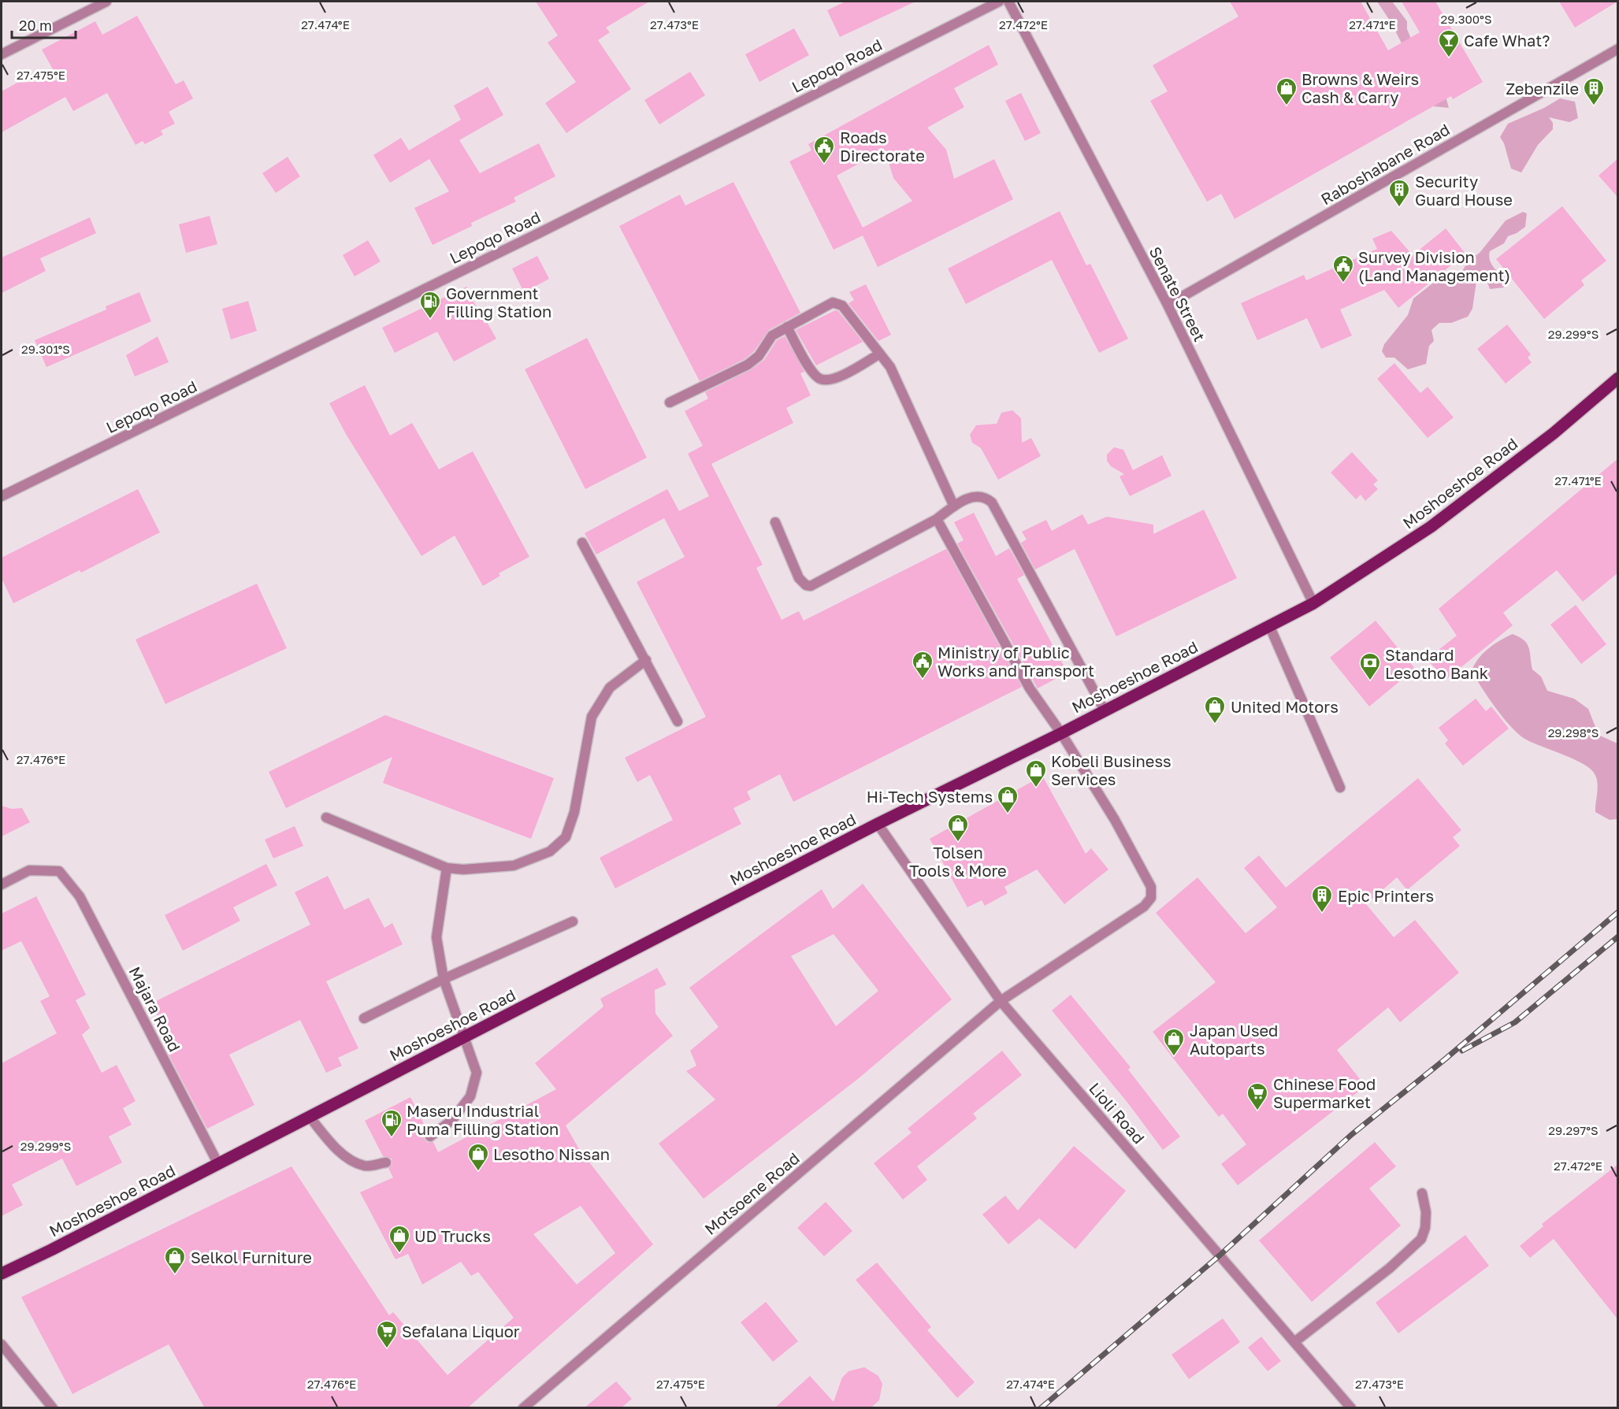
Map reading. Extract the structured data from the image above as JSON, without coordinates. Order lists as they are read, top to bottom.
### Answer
{
  "streets": {
    "main road": ["Moshoeshoe Road"],
    "street": [
      "Lepoqo Road",
      "Raboshabane Road",
      "Senate Street",
      "Majara Road",
      "Lioli Road",
      "Motsoene Road"
    ]
  },
  "crossings": [
    ["Raboshabane Road", "Senate Street"],
    ["Senate Street", "Moshoeshoe Road"],
    ["Moshoeshoe Road", "Majara Road"],
    ["Moshoeshoe Road", "Lioli Road"],
    ["Moshoeshoe Road", "Motsoene Road"],
    ["Lioli Road", "Motsoene Road"]
  ],
  "places": {
    "bar": ["Cafe What?"],
    "shop": [
      "Browns & Weirs Cash & Carry",
      "United Motors",
      "Kobeli Business Services",
      "Hi-Tech Systems",
      "Tolsen Tools & More",
      "Japan Used Autoparts",
      "Lesotho Nissan",
      "UD Trucks",
      "Selkol Furniture"
    ],
    "building": ["Zebenzile", "Security Guard House", "Epic Printers"],
    "public building": ["Roads Directorate", "Survey Division (Land Management)", "Ministry of Public Works and Transport"],
    "fuel station": ["Government Filling Station", "Maseru Industrial Puma Filling Station"],
    "bank": ["Standard Lesotho Bank"],
    "supermarket": ["Chinese Food Supermarket", "Sefalana Liquor"]
  },
  "scale_bar": "20 m",
  "coordinates": [
    "29.300°S",
    "27.474°E",
    "27.473°E",
    "27.472°E",
    "27.471°E",
    "27.475°E",
    "29.299°S",
    "29.301°S",
    "29.298°S",
    "27.476°E",
    "29.297°S"
  ]
}
